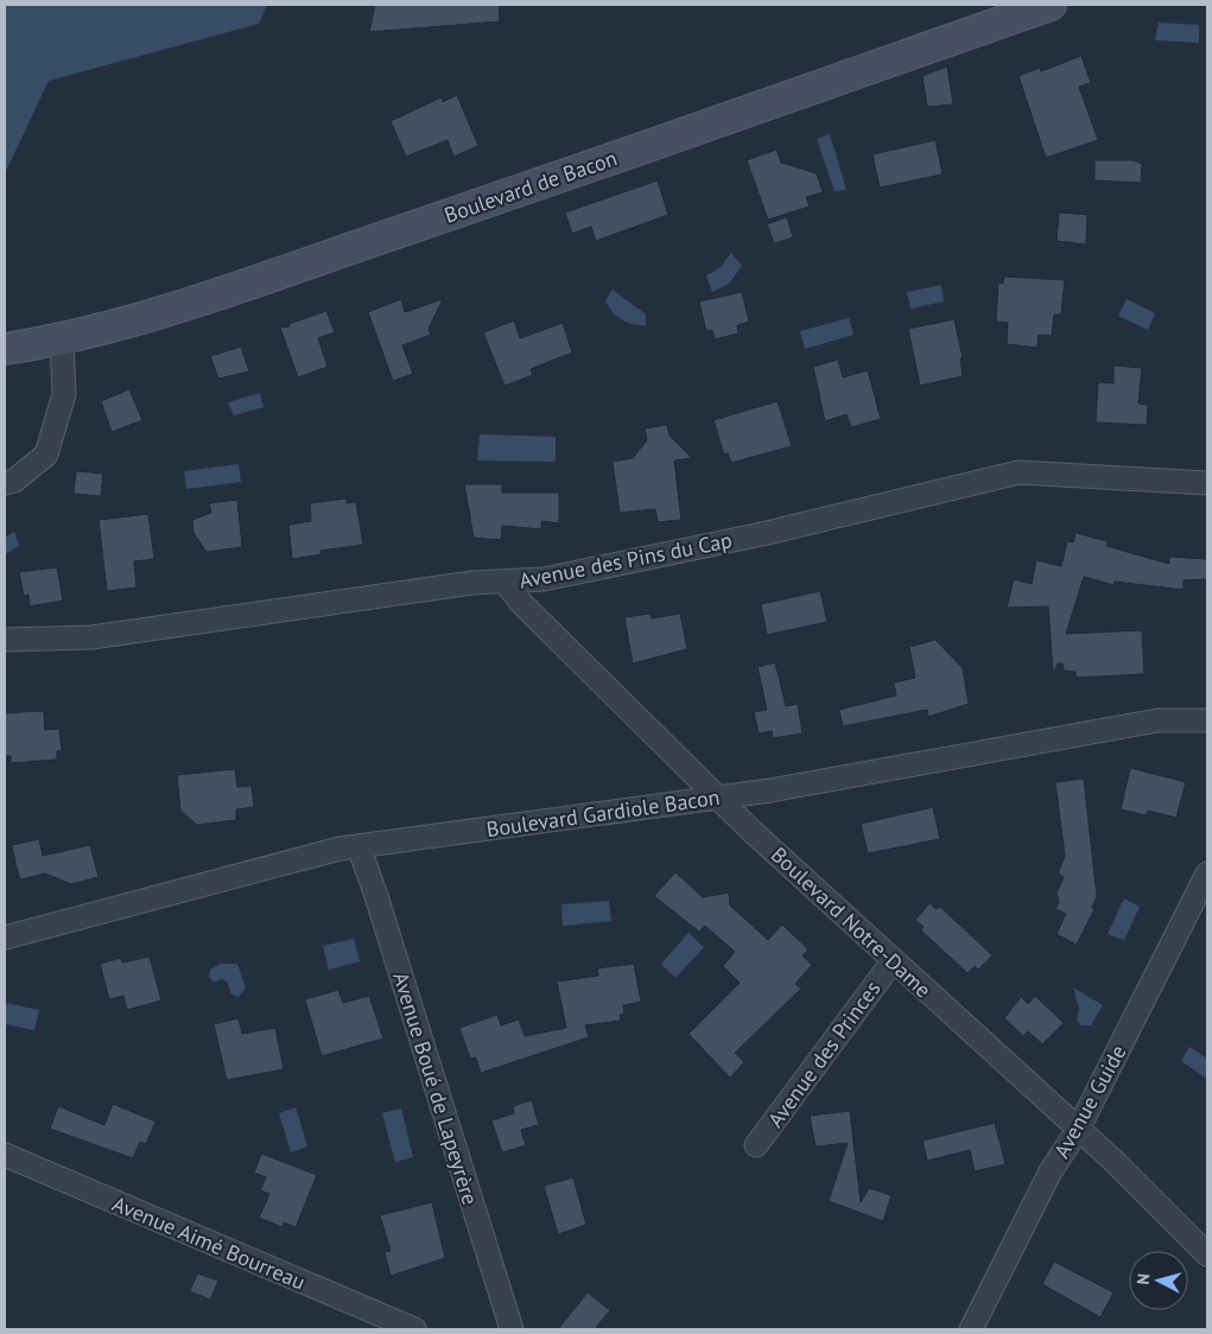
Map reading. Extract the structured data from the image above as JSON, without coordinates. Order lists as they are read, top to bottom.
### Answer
{
  "streets": {
    "street": [
      "Boulevard de Bacon",
      "Avenue des Pins du Cap",
      "Boulevard Gardiole Bacon",
      "Boulevard Notre-Dame",
      "Avenue des Princes",
      "Avenue Boué de Lapeyrère",
      "Avenue Guide",
      "Avenue Aimé Bourreau"
    ]
  },
  "crossings": [
    ["Avenue des Pins du Cap", "Boulevard Notre-Dame"],
    ["Boulevard Gardiole Bacon", "Boulevard Notre-Dame"],
    ["Boulevard Gardiole Bacon", "Avenue Boué de Lapeyrère"],
    ["Boulevard Notre-Dame", "Avenue des Princes"],
    ["Boulevard Notre-Dame", "Avenue Guide"]
  ],
  "north": "left"
}
